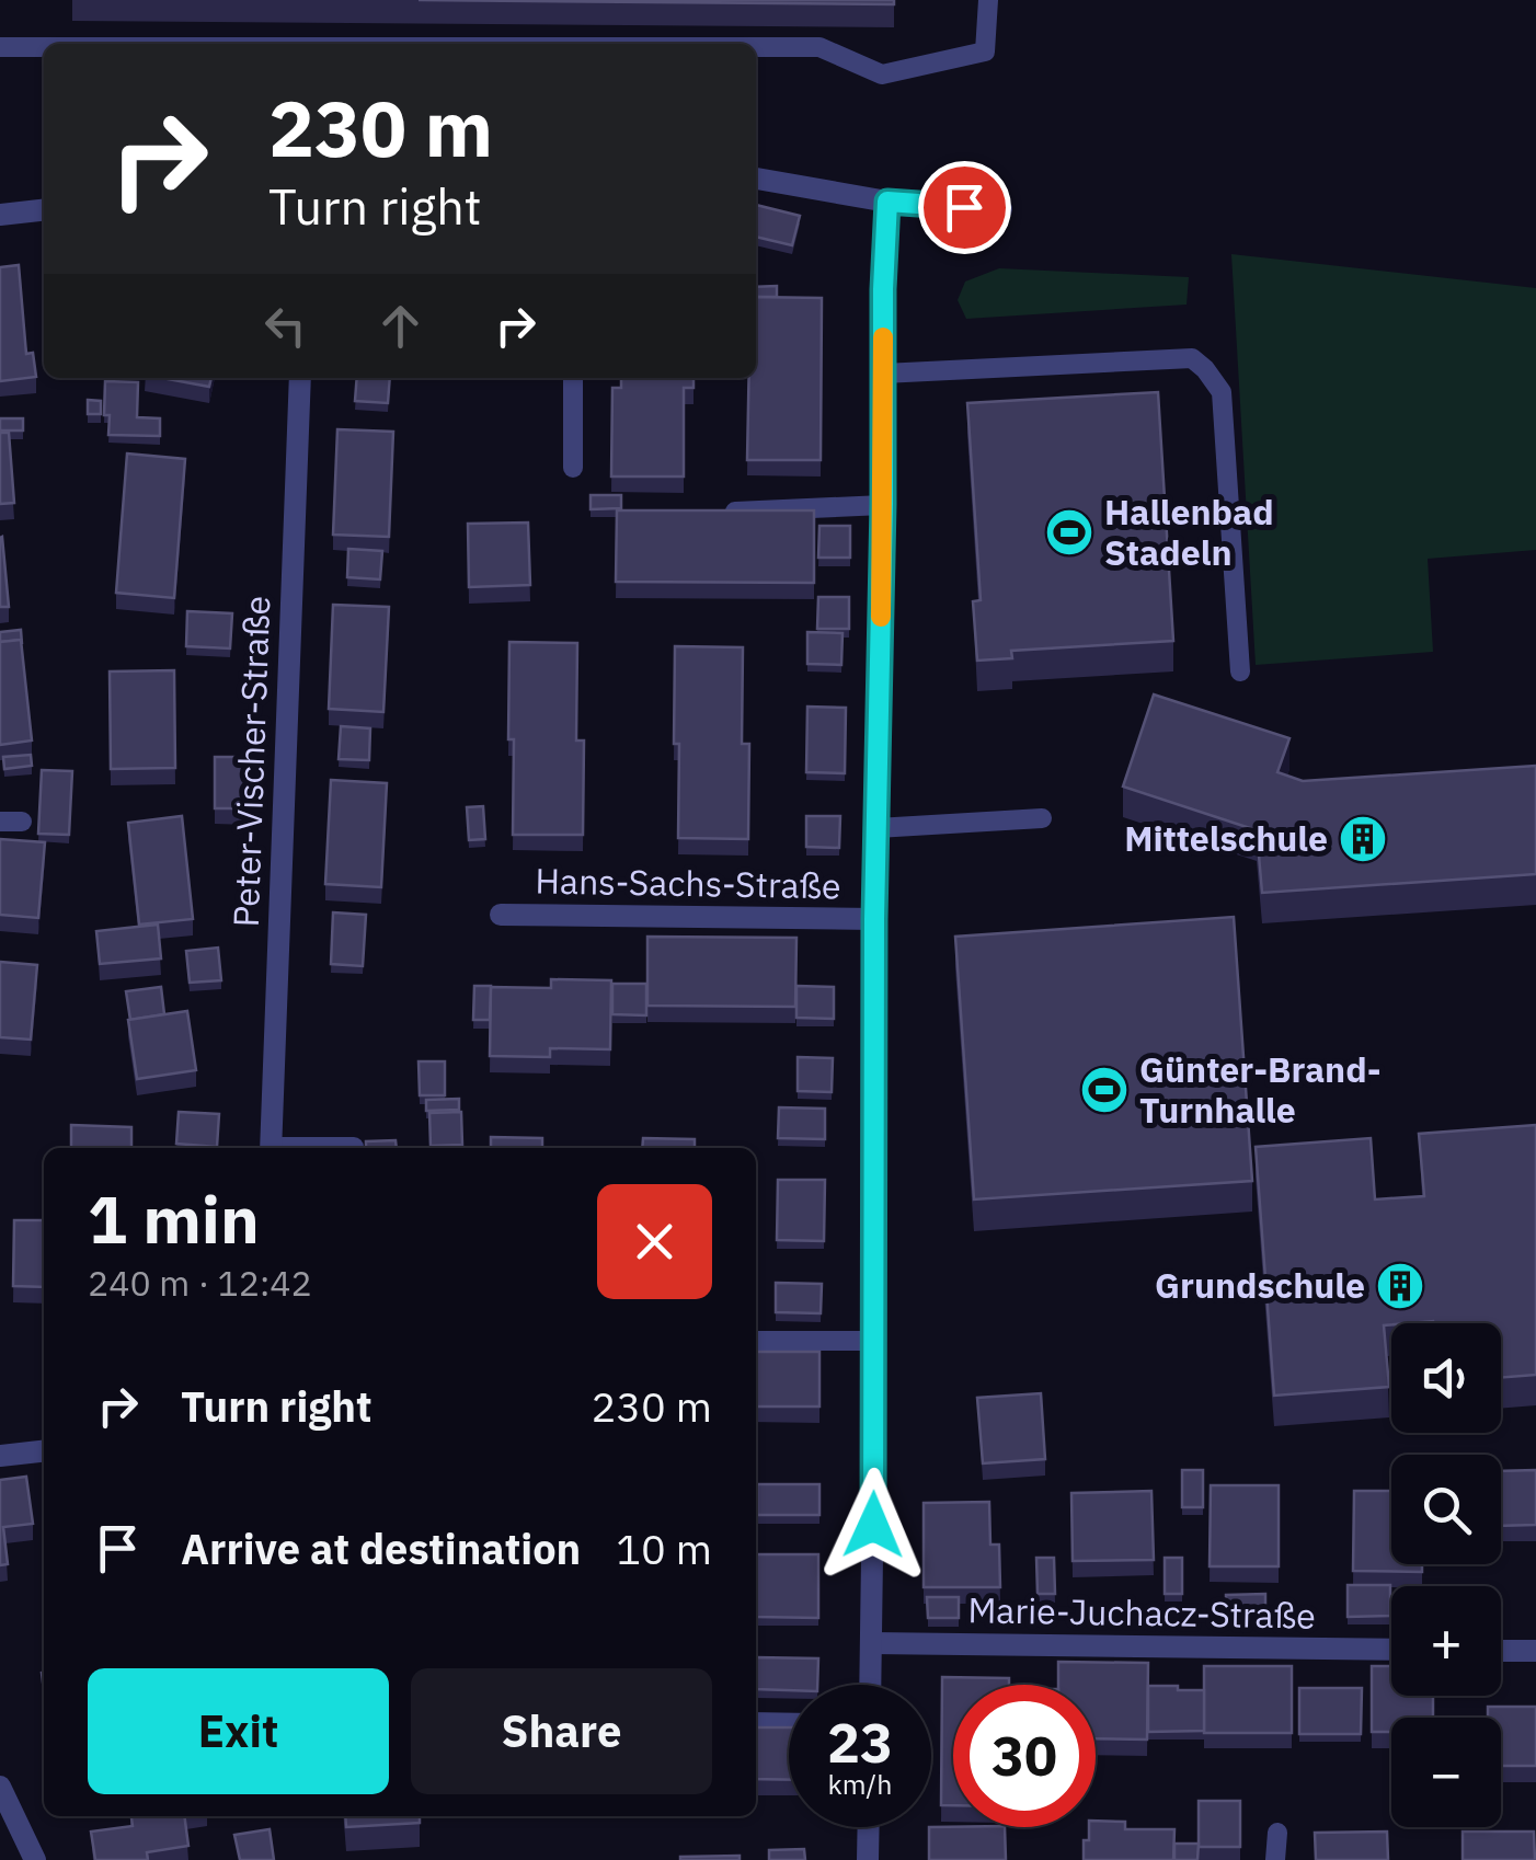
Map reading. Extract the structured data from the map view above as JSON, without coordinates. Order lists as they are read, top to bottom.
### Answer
{
  "streets": {
    "street": ["Peter-Vischer-Straße", "Hans-Sachs-Straße", "Marie-Juchacz-Straße"]
  },
  "crossings": [
    ["Hans-Sachs-Straße", "Marie-Juchacz-Straße"]
  ],
  "places": {
    "sports": ["Hallenbad Stadeln", "Günter-Brand- Turnhalle"],
    "building": ["Mittelschule", "Grundschule"]
  },
  "page": {
    "turn": ["230 m", "Turn right"],
    "heading": ["1 min", "240 m · 12:42"],
    "map_buttons": ["+", "−"],
    "list": [
      {
        "name": "Turn right",
        "value": "230 m"
      },
      {
        "name": "Arrive at destination",
        "value": "10 m"
      }
    ],
    "buttons": ["Exit", "Share"],
    "speed": "23 km/h",
    "limit": "30"
  }
}
